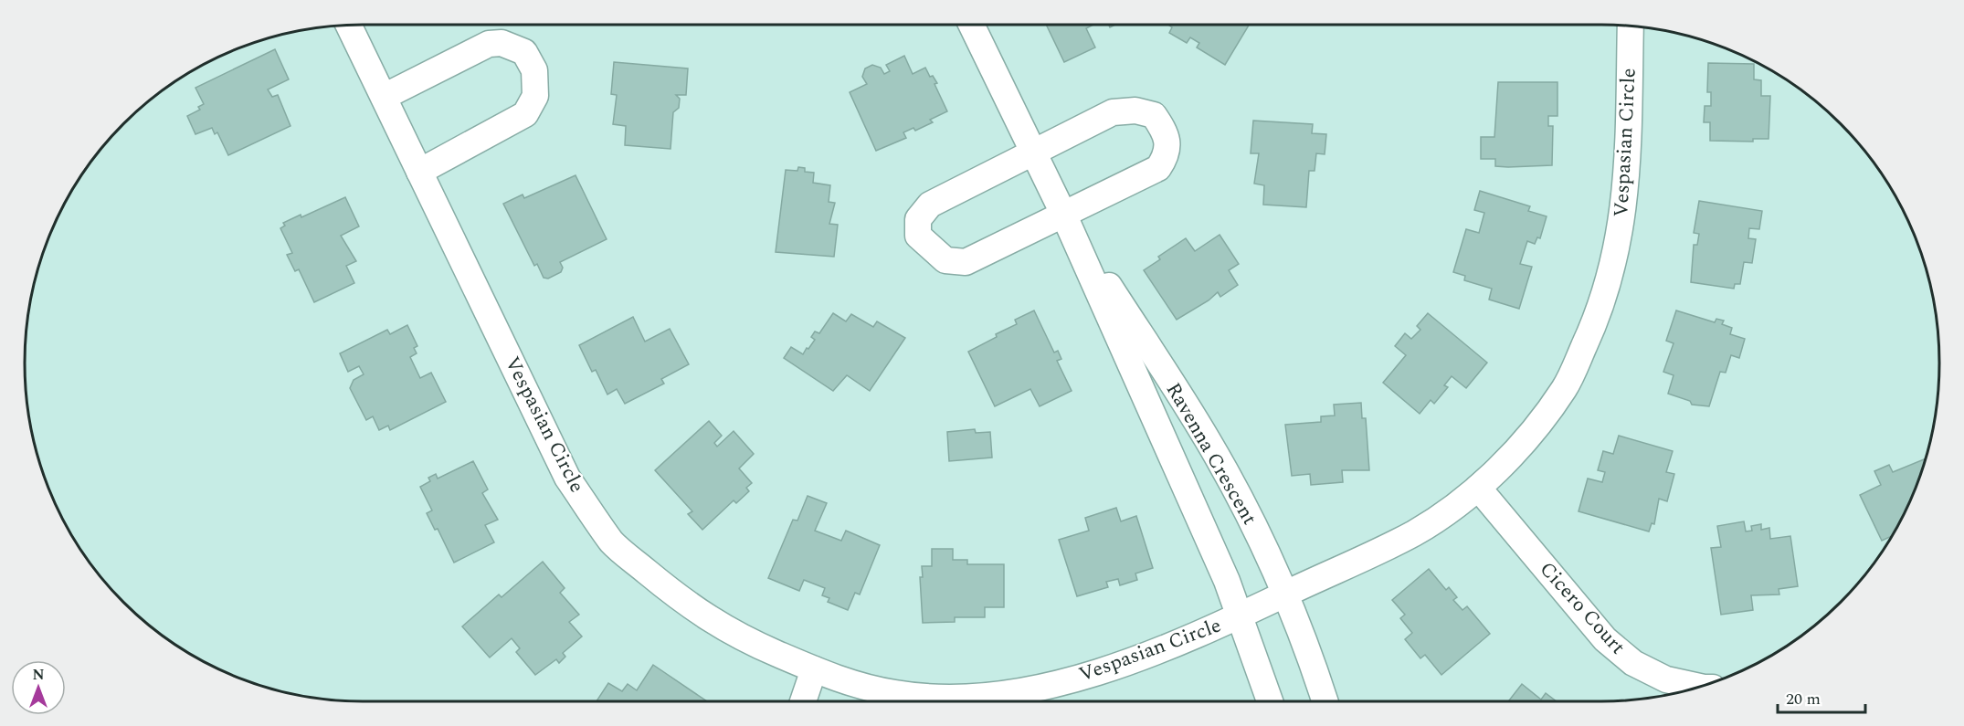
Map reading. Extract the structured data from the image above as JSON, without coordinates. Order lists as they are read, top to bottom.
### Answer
{
  "streets": {
    "street": ["Vespasian Circle", "Ravenna Crescent", "Cicero Court"]
  },
  "crossings": [
    ["Vespasian Circle", "Ravenna Crescent"],
    ["Vespasian Circle", "Cicero Court"]
  ],
  "scale_bar": "20 m",
  "north": "top"
}
